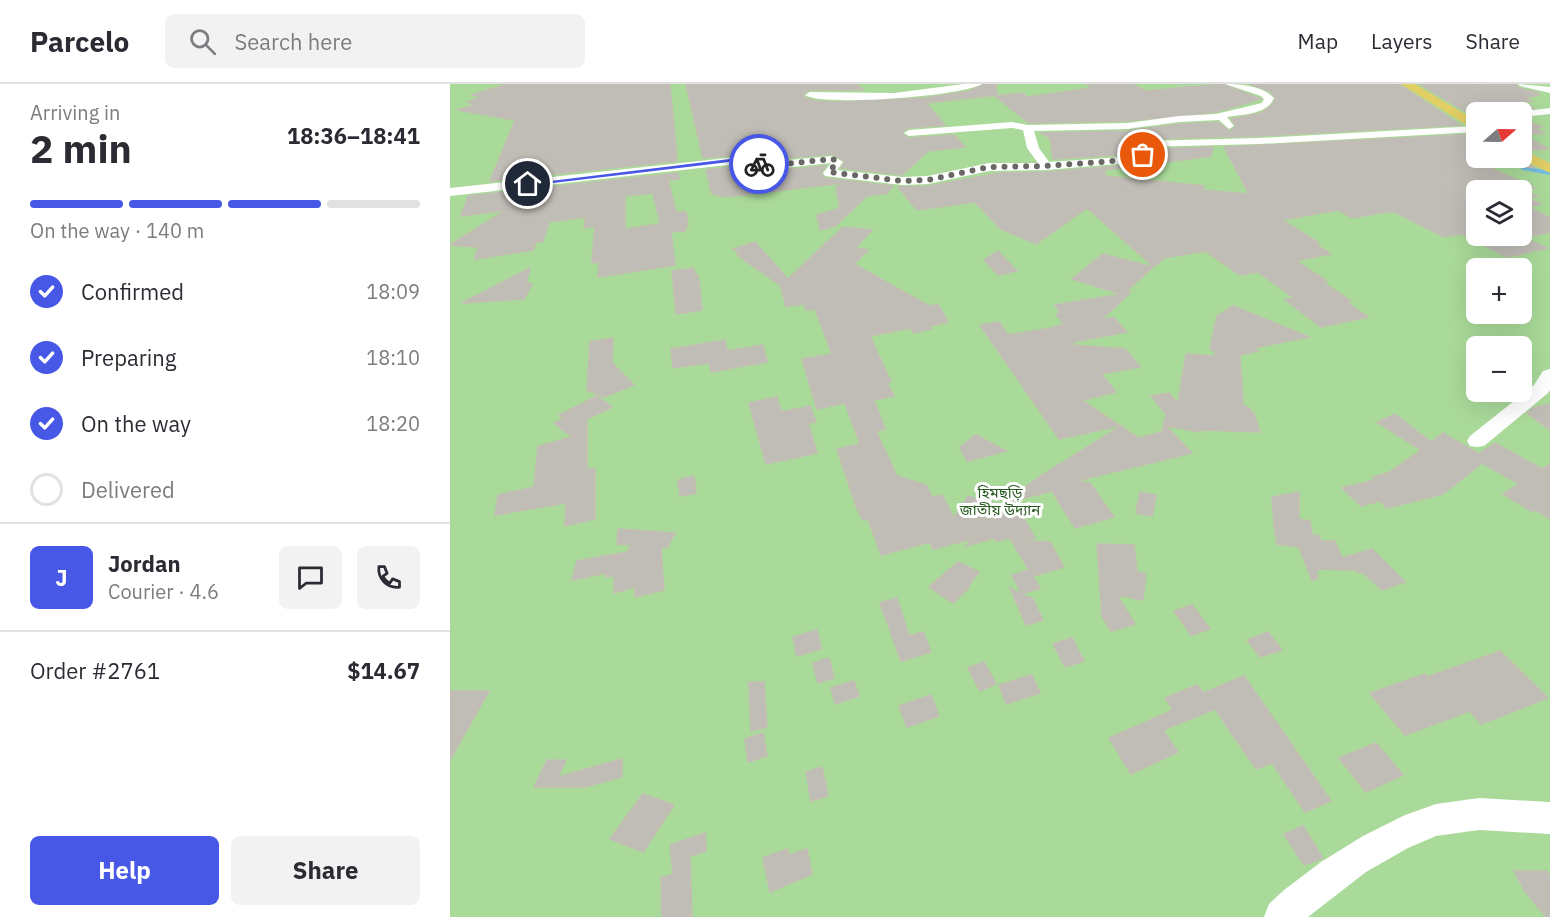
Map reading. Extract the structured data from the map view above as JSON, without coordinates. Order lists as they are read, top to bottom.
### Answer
{
  "parks": ["হিমছড়ি জাতীয় উদ্যান"],
  "north": "right",
  "page": {
    "header": "Parcelo",
    "search": "Search here",
    "nav": ["Map", "Layers", "Share"],
    "heading": ["2 min", "Arriving in", "18:36–18:41"],
    "panel": [
      "Jordan",
      "Courier · 4.6",
      "Order #2761",
      "$14.67"
    ],
    "map_buttons": ["+", "−"],
    "bar": "On the way · 140 m",
    "list": [
      ["Confirmed", "18:09"],
      ["Preparing", "18:10"],
      ["On the way", "18:20"],
      "Delivered"
    ],
    "round": "J",
    "buttons": ["Help", "Share"]
  }
}
